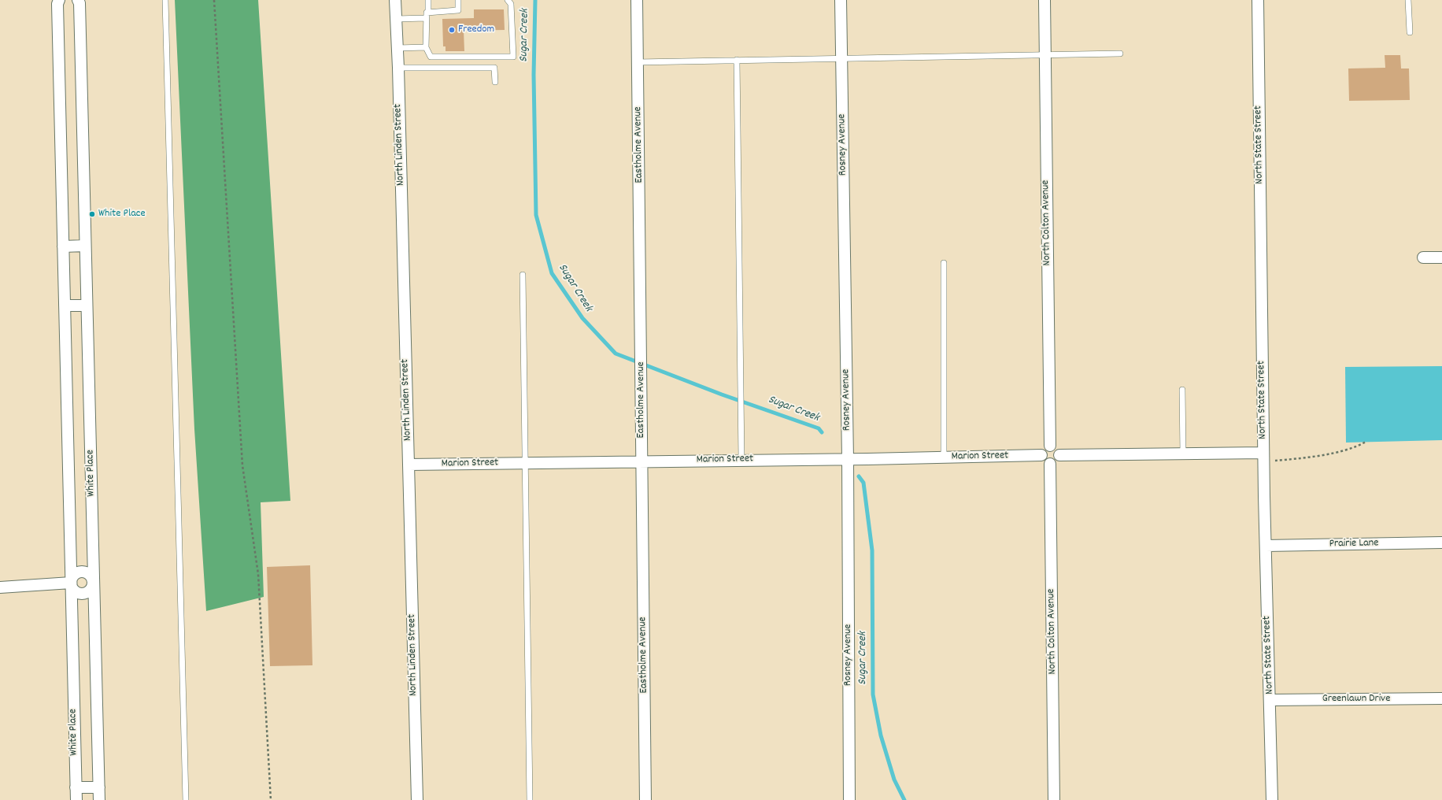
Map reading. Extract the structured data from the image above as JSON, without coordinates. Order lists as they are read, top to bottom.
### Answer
{
  "streets": {
    "street": [
      "North Linden Street",
      "Eastholme Avenue",
      "Rosney Avenue",
      "North State Street",
      "North Colton Avenue",
      "Marion Street",
      "White Place",
      "Prairie Lane",
      "Greenlawn Drive"
    ]
  },
  "crossings": [
    ["North Linden Street", "Marion Street"],
    ["Eastholme Avenue", "Marion Street"],
    ["Rosney Avenue", "Marion Street"],
    ["North State Street", "Prairie Lane"],
    ["North State Street", "Greenlawn Drive"],
    ["North Colton Avenue", "Marion Street"]
  ],
  "water": ["Sugar Creek"],
  "places": ["Freedom", "White Place"]
}
